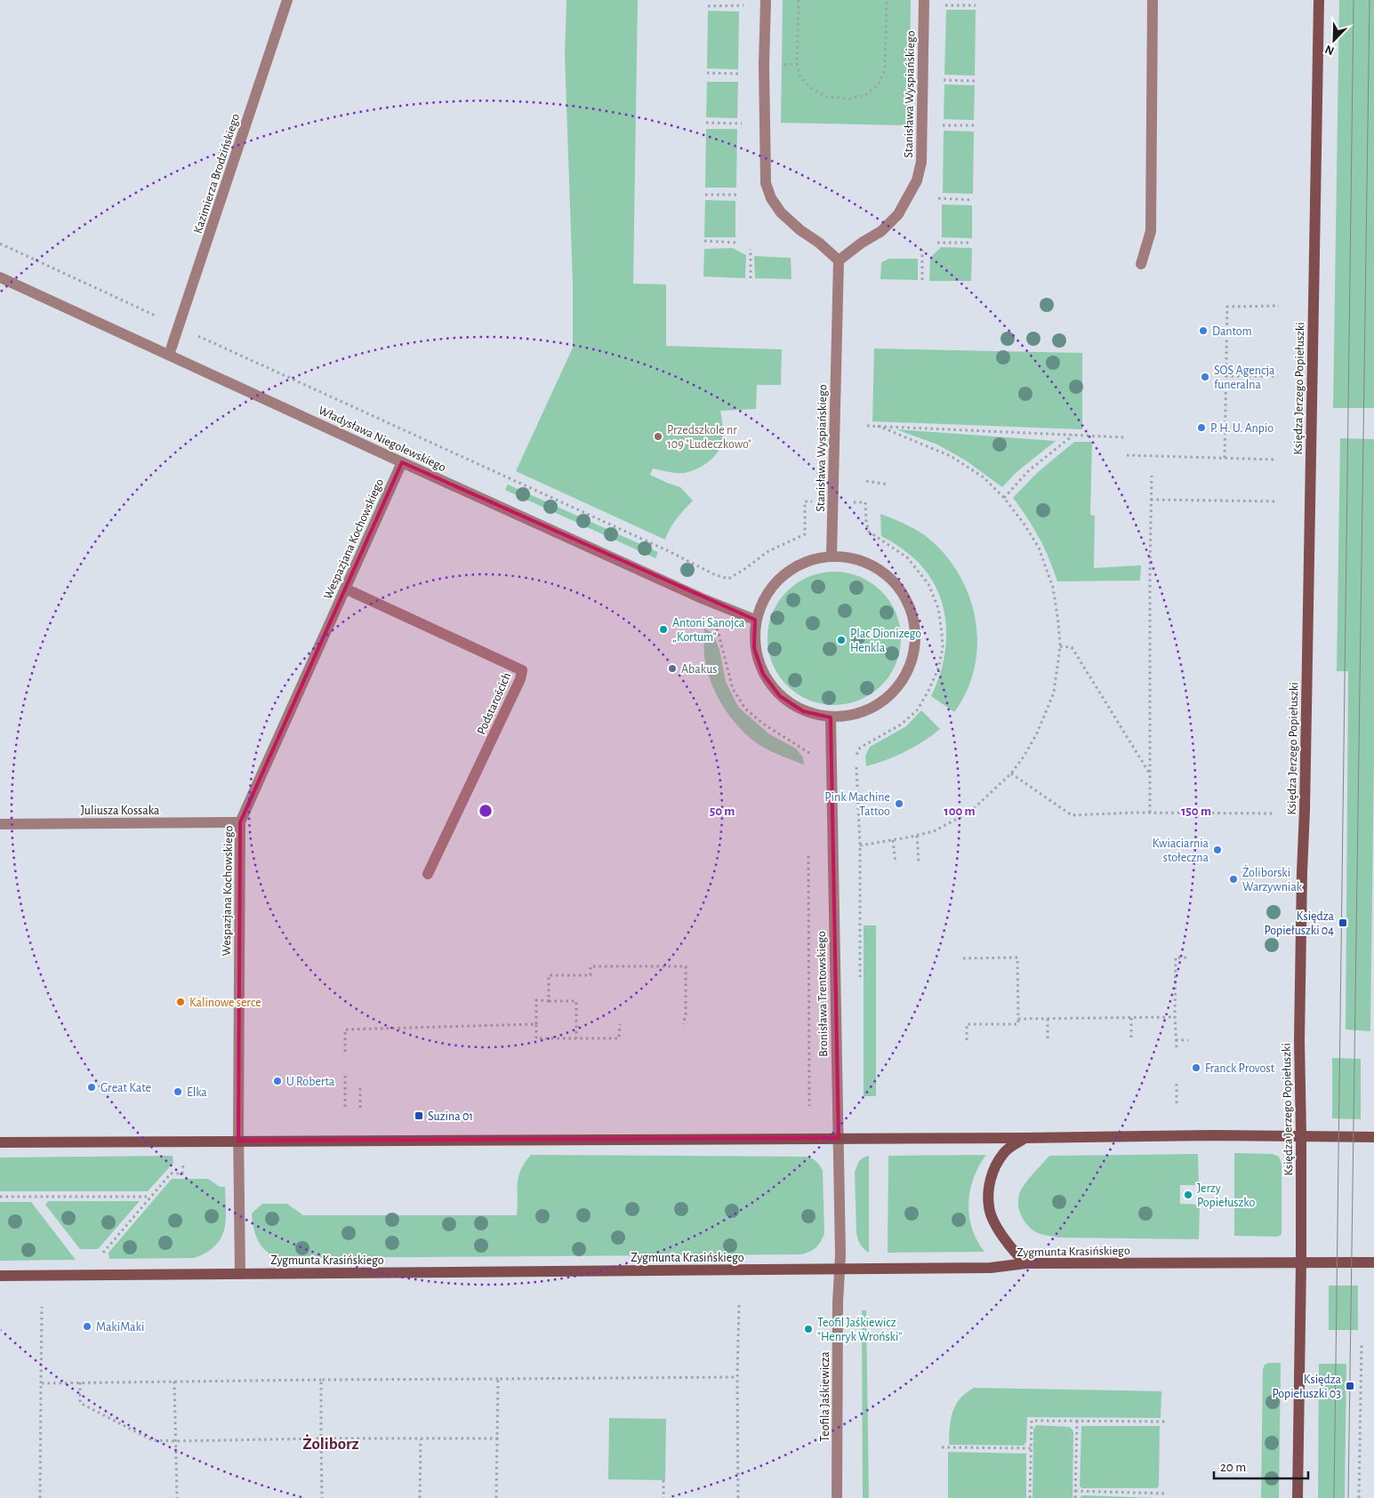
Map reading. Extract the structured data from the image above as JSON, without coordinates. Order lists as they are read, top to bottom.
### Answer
{
  "streets": {
    "street": [
      "Stanisława Wyspiańskiego",
      "Kazimierza Brodzińskiego",
      "Księdza Jerzego Popiełuszki",
      "Władysława Niegolewskiego",
      "Wespazjana Kochowskiego",
      "Podstarościch",
      "Juliusza Kossaka",
      "Bronisława Trentowskiego",
      "Zygmunta Krasińskiego",
      "Teofila Jaśkiewicza"
    ]
  },
  "crossings": [
    ["Kazimierza Brodzińskiego", "Władysława Niegolewskiego"],
    ["Księdza Jerzego Popiełuszki", "Zygmunta Krasińskiego"],
    ["Władysława Niegolewskiego", "Wespazjana Kochowskiego"],
    ["Wespazjana Kochowskiego", "Podstarościch"],
    ["Wespazjana Kochowskiego", "Juliusza Kossaka"],
    ["Wespazjana Kochowskiego", "Zygmunta Krasińskiego"],
    ["Bronisława Trentowskiego", "Zygmunta Krasińskiego"],
    ["Bronisława Trentowskiego", "Teofila Jaśkiewicza"],
    ["Zygmunta Krasińskiego", "Teofila Jaśkiewicza"]
  ],
  "districts": ["Żoliborz"],
  "places": {
    "other": [
      "Dantom",
      "SOS Agencja funeralna",
      "P. H. U. Anpio",
      "Przedszkole nr 109 \"Ludeczkowo\"",
      "Antoni Sanojca „Kortum”",
      "Plac Dionizego Henkla",
      "Abakus",
      "Pink Machine Tattoo",
      "Kwiaciarnia stołeczna",
      "Żoliborski Warzywniak",
      "Kalinowe serce",
      "Franck Provost",
      "U Roberta",
      "Great Kate",
      "Elka",
      "Jerzy Popiełuszko",
      "MakiMaki",
      "Teofil Jaśkiewicz \"Henryk Wroński\""
    ],
    "transit": ["Księdza Popiełuszki 04", "Suzina 01", "Księdza Popiełuszki 03"]
  },
  "scale_bar": "20 m",
  "north": "bottom left",
  "rings": ["50 m", "100 m", "150 m"]
}
